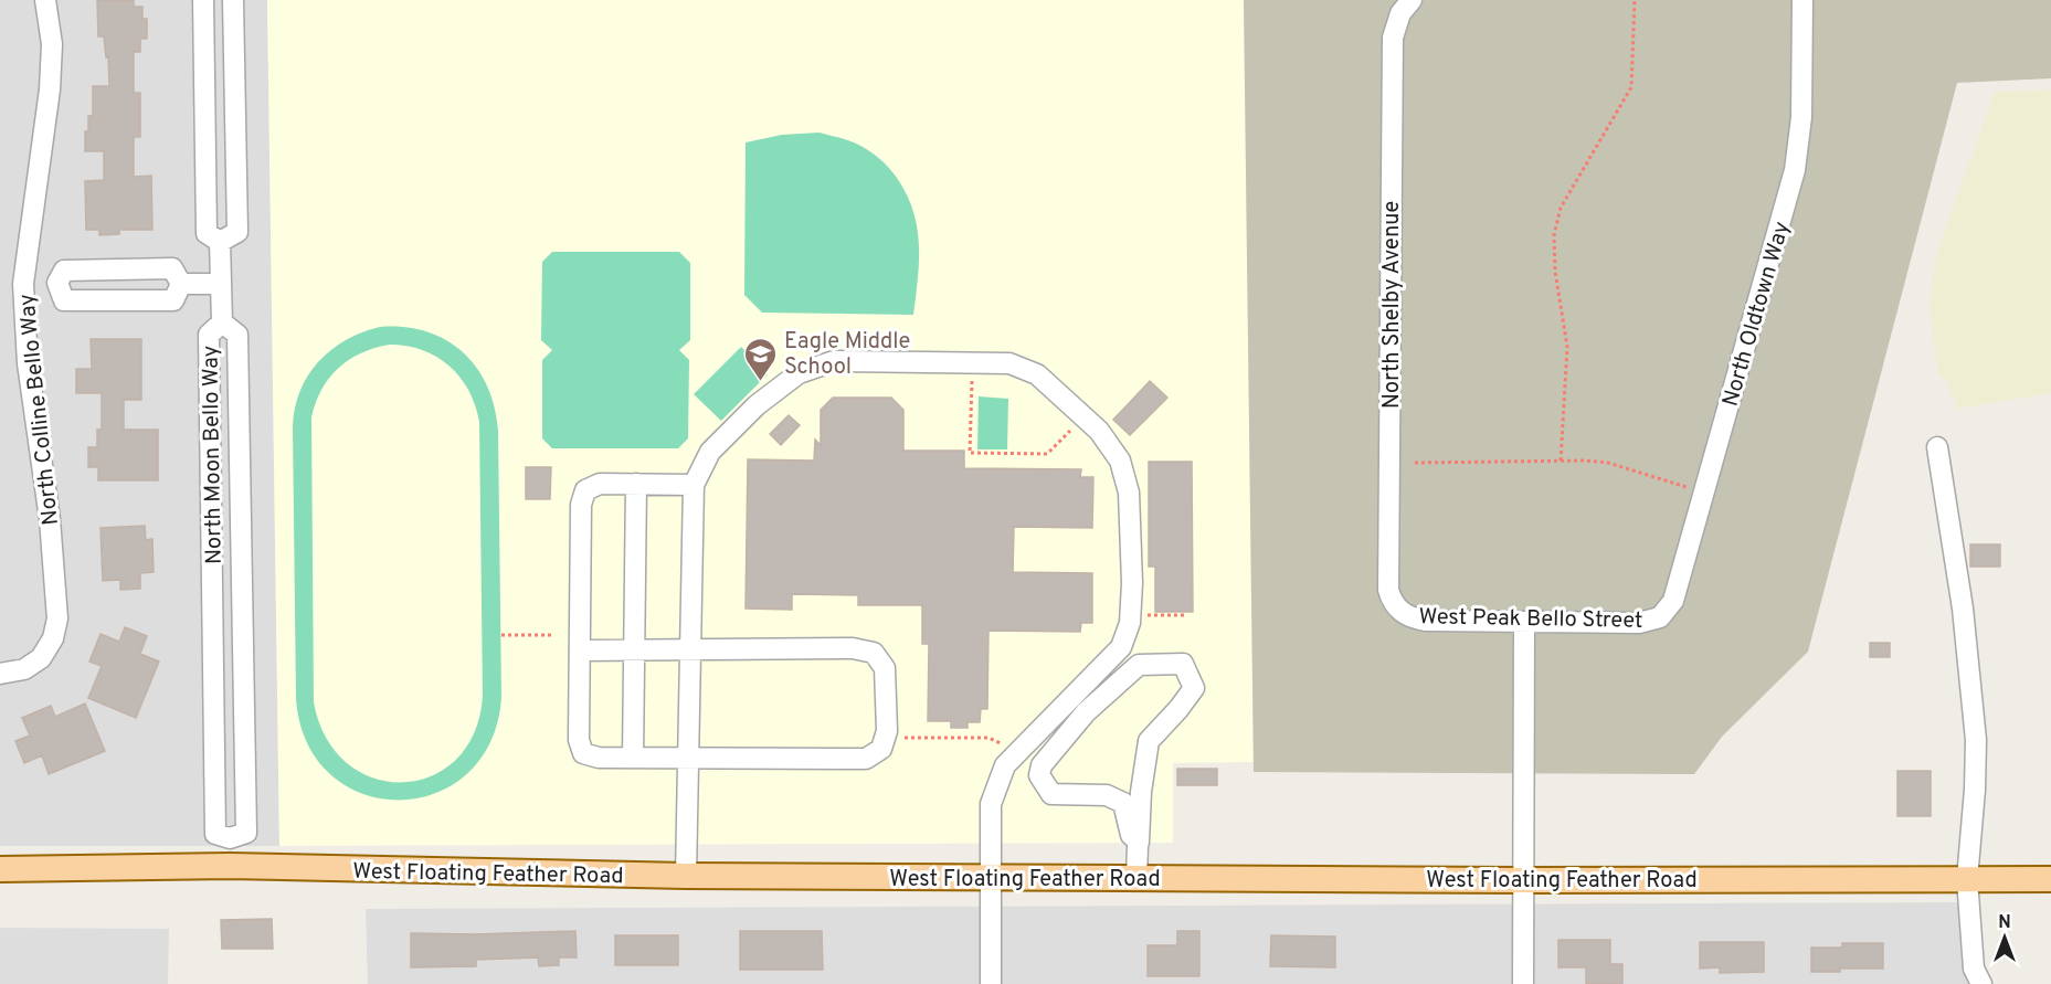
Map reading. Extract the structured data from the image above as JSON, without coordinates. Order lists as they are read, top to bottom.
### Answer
{
  "streets": {
    "main road": ["West Floating Feather Road"],
    "street": [
      "North Shelby Avenue",
      "North Oldtown Way",
      "North Colline Bello Way",
      "North Moon Bello Way",
      "West Peak Bello Street"
    ]
  },
  "crossings": [
    ["North Shelby Avenue", "West Peak Bello Street"],
    ["North Oldtown Way", "West Peak Bello Street"]
  ],
  "places": {
    "school or university": ["Eagle Middle School"]
  },
  "north": "top"
}
